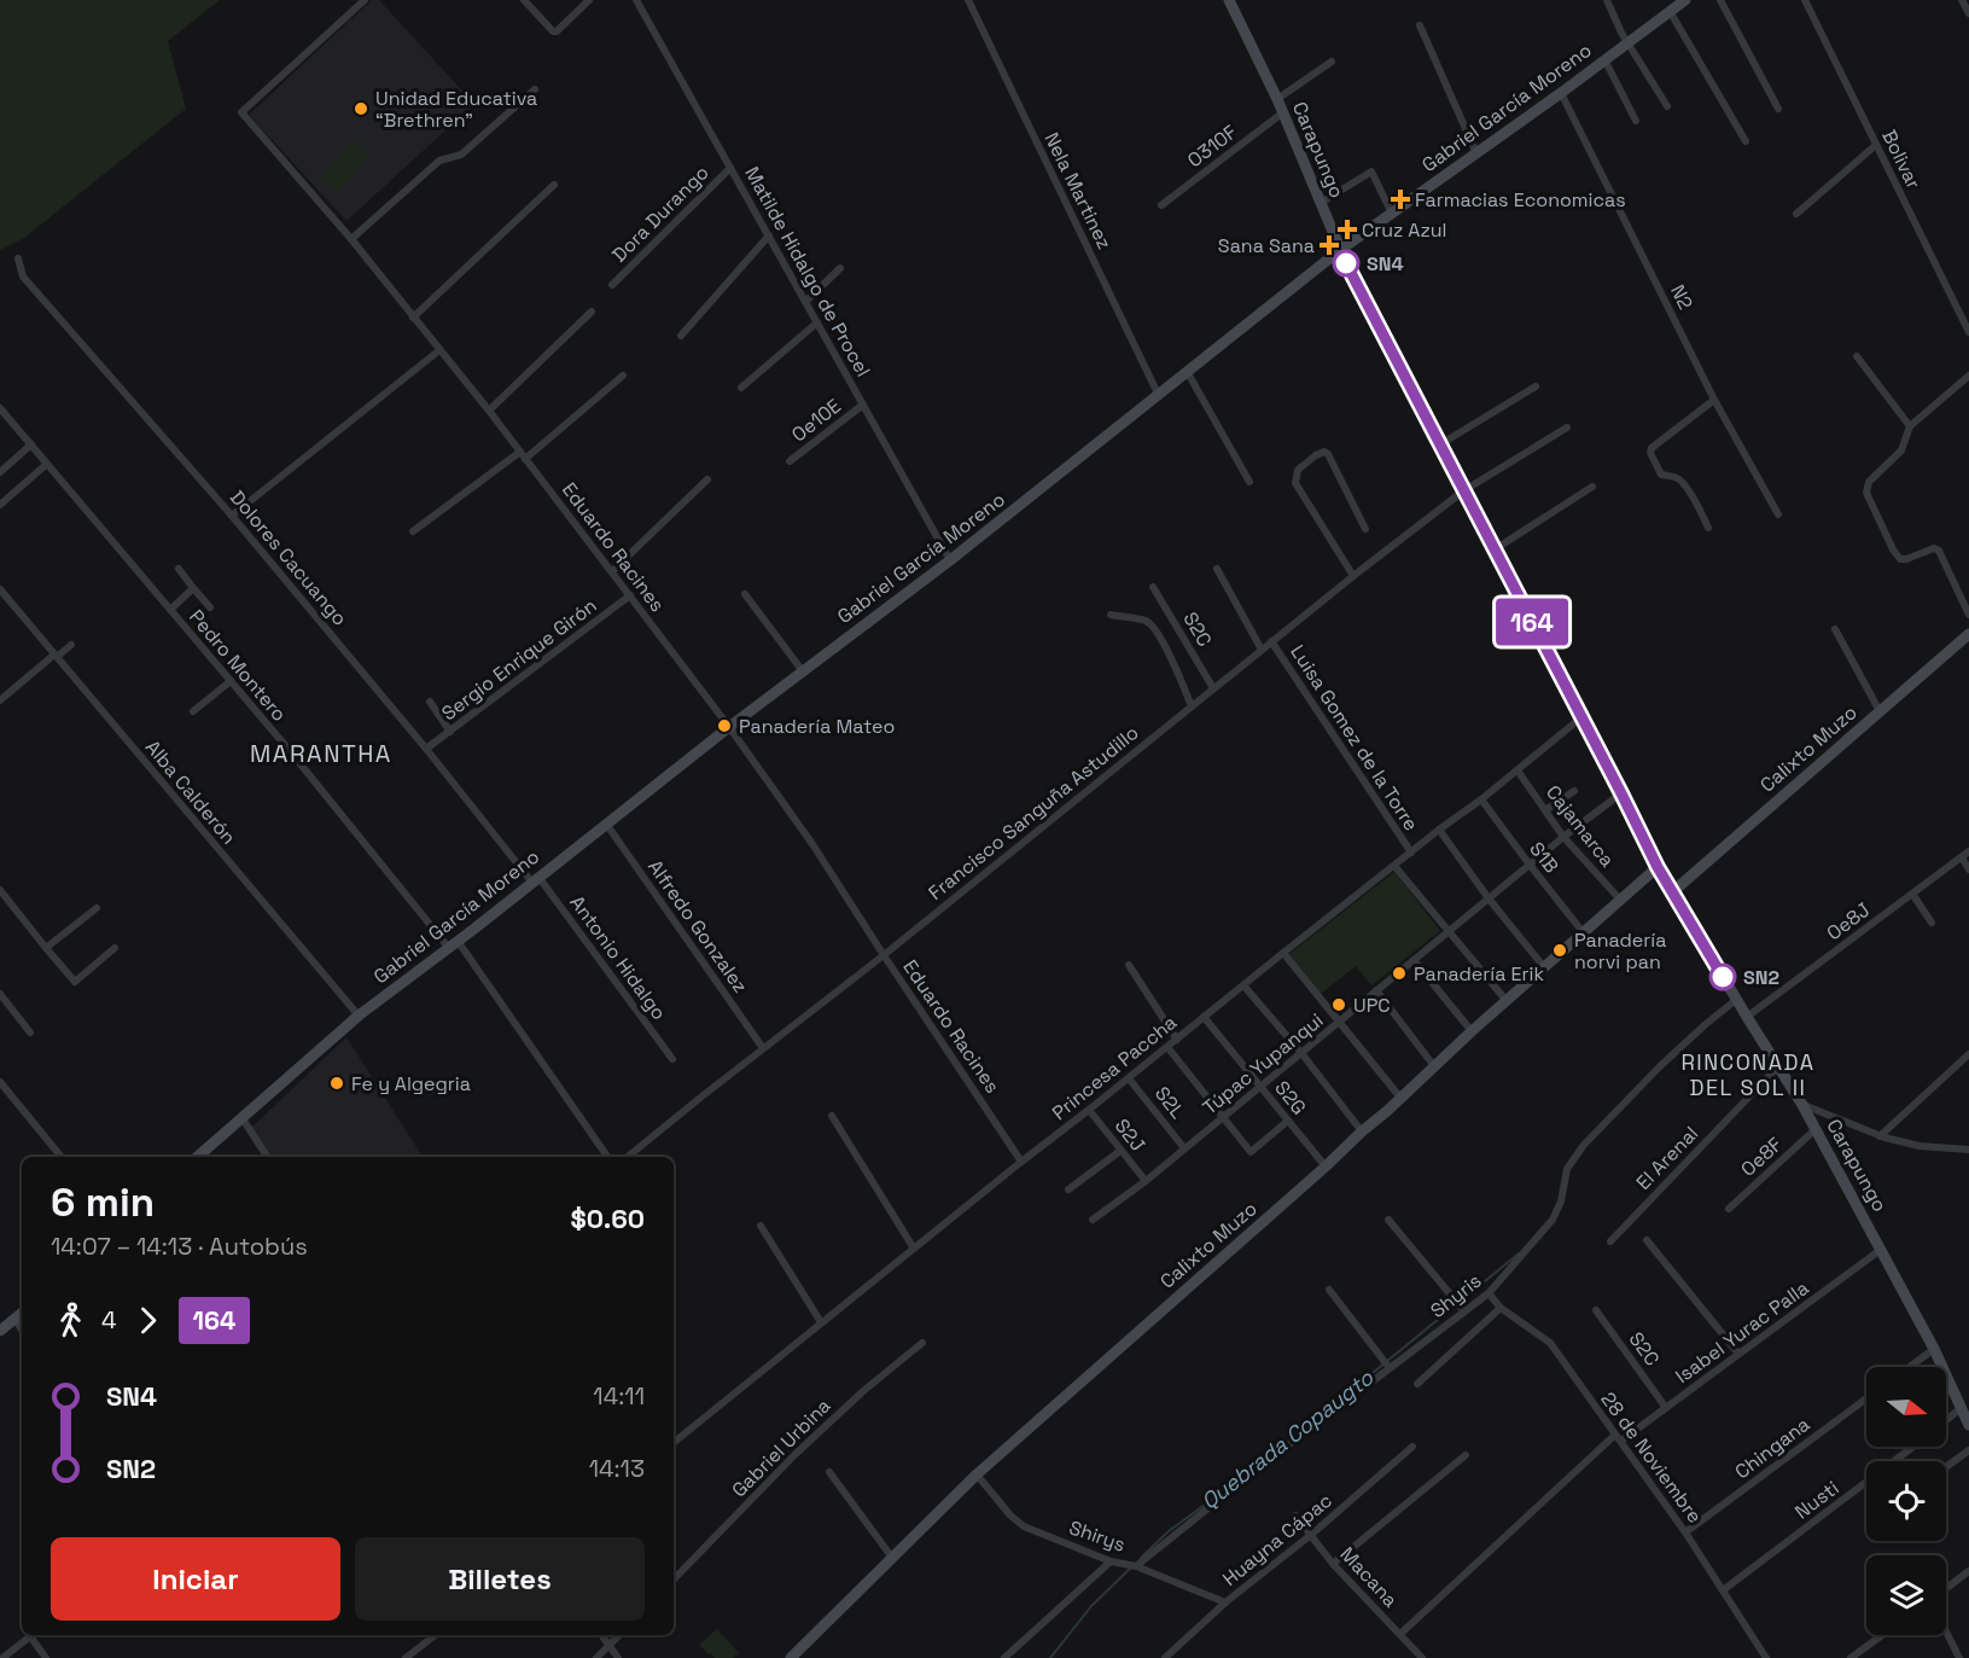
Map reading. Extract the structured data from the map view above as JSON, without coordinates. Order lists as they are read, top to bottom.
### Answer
{
  "streets": {
    "street": [
      "Gabriel García Moreno",
      "O310F",
      "Carapungo",
      "Bolivar",
      "Nela Martinez",
      "Dora Durango",
      "Matilde Hidalgo de Procel",
      "N2",
      "Oe10E",
      "Eduardo Racines",
      "Dolores Cacuango",
      "S2C",
      "Sergio Enrique Girón",
      "Pedro Montero",
      "Luisa Gomez de la Torre",
      "Calixto Muzo",
      "Alba Calderón",
      "Francisco Sanguña Astudillo",
      "Cajamarca",
      "S1B",
      "Oe8J",
      "Alfredo Gonzalez",
      "Antonio Hidalgo",
      "Túpac Yupanqui",
      "Princesa Paccha",
      "S2G",
      "S2L",
      "S2J",
      "Oe8F",
      "El Arenal",
      "Shyris",
      "Isabel Yurac Palla",
      "Gabriel Urbina",
      "Chingana",
      "28 de Noviembre",
      "Nusti",
      "Shirys",
      "Huayna Cápac",
      "Macana"
    ]
  },
  "crossings": [
    ["Gabriel García Moreno", "Carapungo"],
    ["Gabriel García Moreno", "Nela Martinez"],
    ["Gabriel García Moreno", "Matilde Hidalgo de Procel"],
    ["Gabriel García Moreno", "N2"],
    ["Gabriel García Moreno", "Eduardo Racines"],
    ["Gabriel García Moreno", "Dolores Cacuango"],
    ["Gabriel García Moreno", "Pedro Montero"],
    ["Gabriel García Moreno", "Alba Calderón"],
    ["Gabriel García Moreno", "Alfredo Gonzalez"],
    ["Gabriel García Moreno", "Antonio Hidalgo"],
    ["O310F", "Carapungo"],
    ["Carapungo", "Calixto Muzo"],
    ["Carapungo", "Francisco Sanguña Astudillo"],
    ["Carapungo", "Oe8J"],
    ["Carapungo", "Túpac Yupanqui"],
    ["Carapungo", "Princesa Paccha"],
    ["Carapungo", "Oe8F"],
    ["Carapungo", "El Arenal"],
    ["Carapungo", "Shyris"],
    ["Carapungo", "Isabel Yurac Palla"],
    ["Dora Durango", "Matilde Hidalgo de Procel"],
    ["Matilde Hidalgo de Procel", "Oe10E"],
    ["Eduardo Racines", "Sergio Enrique Girón"],
    ["Eduardo Racines", "Francisco Sanguña Astudillo"],
    ["Eduardo Racines", "Princesa Paccha"],
    ["Dolores Cacuango", "Sergio Enrique Girón"],
    ["Dolores Cacuango", "Antonio Hidalgo"],
    ["S2C", "Francisco Sanguña Astudillo"],
    ["S2C", "Isabel Yurac Palla"],
    ["Luisa Gomez de la Torre", "Francisco Sanguña Astudillo"],
    ["Luisa Gomez de la Torre", "Princesa Paccha"],
    ["Calixto Muzo", "Cajamarca"],
    ["Calixto Muzo", "S1B"],
    ["Calixto Muzo", "S2G"],
    ["Calixto Muzo", "Shirys"],
    ["Francisco Sanguña Astudillo", "Alfredo Gonzalez"],
    ["Cajamarca", "Túpac Yupanqui"],
    ["Cajamarca", "Princesa Paccha"],
    ["S1B", "Túpac Yupanqui"],
    ["S1B", "Princesa Paccha"],
    ["Túpac Yupanqui", "S2G"],
    ["Túpac Yupanqui", "S2L"],
    ["Túpac Yupanqui", "S2J"],
    ["Princesa Paccha", "S2G"],
    ["Princesa Paccha", "S2L"],
    ["Princesa Paccha", "S2J"],
    ["Shyris", "28 de Noviembre"],
    ["Shyris", "Shirys"],
    ["Isabel Yurac Palla", "28 de Noviembre"],
    ["Isabel Yurac Palla", "Macana"],
    ["Chingana", "28 de Noviembre"],
    ["28 de Noviembre", "Nusti"],
    ["Shirys", "Huayna Cápac"],
    ["Huayna Cápac", "Macana"]
  ],
  "districts": ["MARANTHA", "RINCONADA DEL SOL II"],
  "water": ["Quebrada Copaugto"],
  "places": {
    "other": [
      "Unidad Educativa “Brethren”",
      "SN4",
      "Panadería Mateo",
      "Panadería norvi pan",
      "Panadería Erik",
      "SN2",
      "UPC",
      "Fe y Algegria"
    ],
    "health": ["Farmacias Economicas", "Cruz Azul", "Sana Sana"]
  },
  "lines": ["bus line 164"],
  "north": "right",
  "page": {
    "on_map": "164",
    "heading": ["6 min", "14:07 – 14:13 · Autobús", "$0.60"],
    "legs": ["4", "164"],
    "list": [
      {
        "name": "SN4",
        "value": "14:11"
      },
      {
        "name": "SN2",
        "value": "14:13"
      }
    ],
    "buttons": ["Iniciar", "Billetes"]
  }
}
